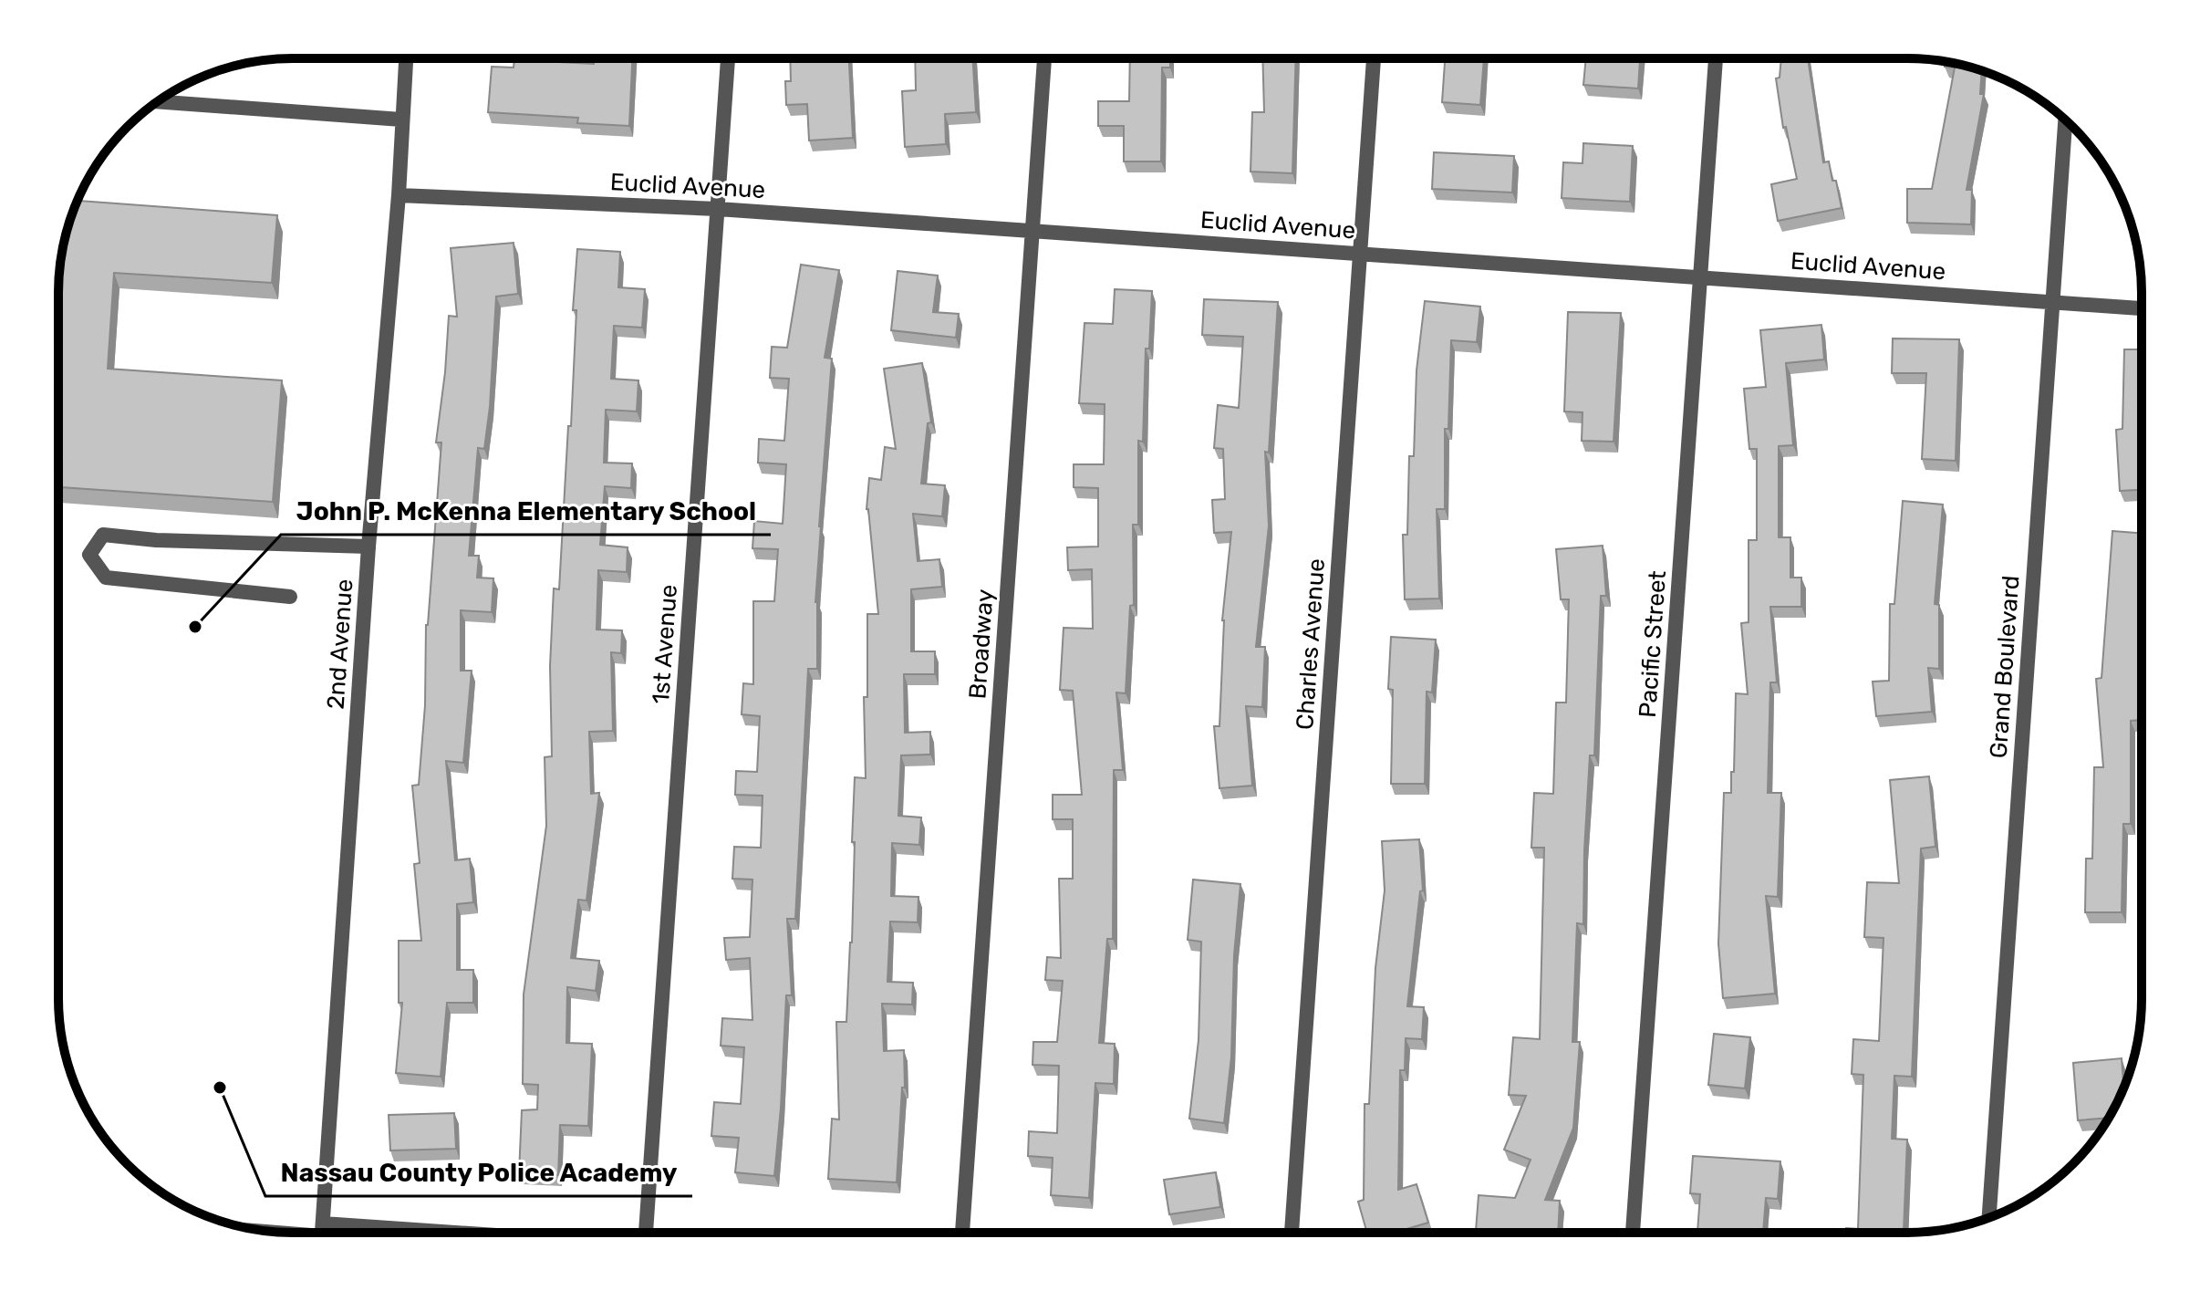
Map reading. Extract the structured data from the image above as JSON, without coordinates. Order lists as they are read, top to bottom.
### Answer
{
  "streets": {
    "street": [
      "Euclid Avenue",
      "2nd Avenue",
      "1st Avenue",
      "Broadway",
      "Charles Avenue",
      "Pacific Street",
      "Grand Boulevard"
    ]
  },
  "crossings": [
    ["Euclid Avenue", "2nd Avenue"],
    ["Euclid Avenue", "1st Avenue"],
    ["Euclid Avenue", "Broadway"],
    ["Euclid Avenue", "Charles Avenue"],
    ["Euclid Avenue", "Pacific Street"],
    ["Euclid Avenue", "Grand Boulevard"]
  ],
  "places": ["John P. McKenna Elementary School", "Nassau County Police Academy"]
}
